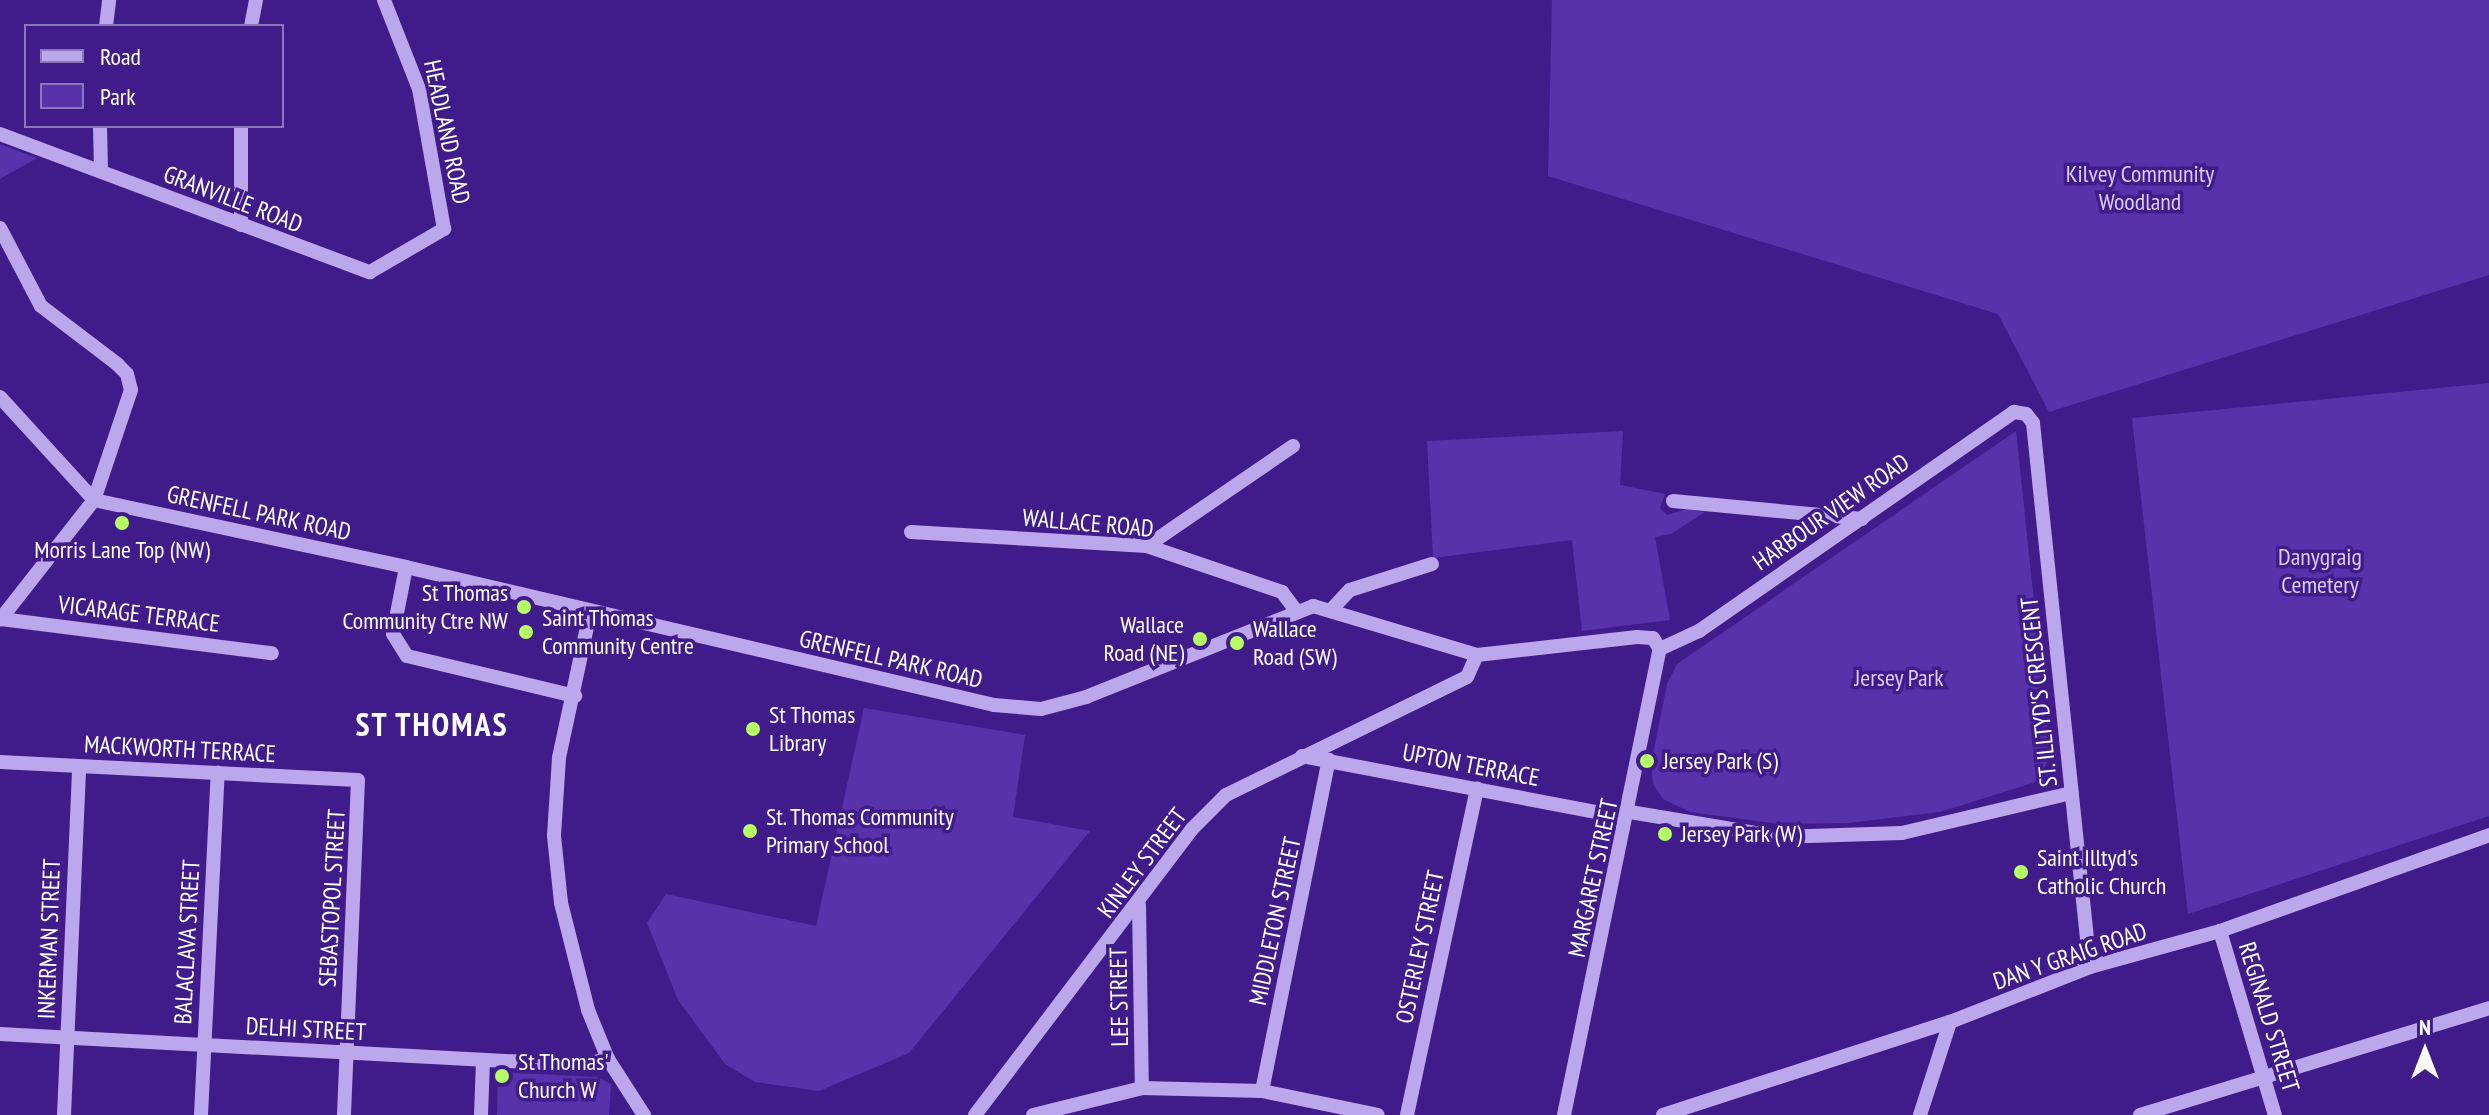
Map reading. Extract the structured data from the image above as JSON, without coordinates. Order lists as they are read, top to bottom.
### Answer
{
  "streets": {
    "street": [
      "HEADLAND ROAD",
      "GRANVILLE ROAD",
      "HARBOUR VIEW ROAD",
      "GRENFELL PARK ROAD",
      "WALLACE ROAD",
      "VICARAGE TERRACE",
      "ST. ILLTYD'S CRESCENT",
      "MACKWORTH TERRACE",
      "UPTON TERRACE",
      "KINLEY STREET",
      "MARGARET STREET",
      "SEBASTOPOL STREET",
      "MIDDLETON STREET",
      "INKERMAN STREET",
      "BALACLAVA STREET",
      "OSTERLEY STREET",
      "DAN Y GRAIG ROAD",
      "LEE STREET",
      "REGINALD STREET",
      "DELHI STREET"
    ]
  },
  "crossings": [
    ["HEADLAND ROAD", "GRANVILLE ROAD"],
    ["HARBOUR VIEW ROAD", "GRENFELL PARK ROAD"],
    ["HARBOUR VIEW ROAD", "ST. ILLTYD'S CRESCENT"],
    ["HARBOUR VIEW ROAD", "MARGARET STREET"],
    ["GRENFELL PARK ROAD", "WALLACE ROAD"],
    ["GRENFELL PARK ROAD", "KINLEY STREET"],
    ["GRENFELL PARK ROAD", "MARGARET STREET"],
    ["ST. ILLTYD'S CRESCENT", "UPTON TERRACE"],
    ["ST. ILLTYD'S CRESCENT", "DAN Y GRAIG ROAD"],
    ["MACKWORTH TERRACE", "SEBASTOPOL STREET"],
    ["MACKWORTH TERRACE", "INKERMAN STREET"],
    ["MACKWORTH TERRACE", "BALACLAVA STREET"],
    ["UPTON TERRACE", "KINLEY STREET"],
    ["UPTON TERRACE", "MARGARET STREET"],
    ["UPTON TERRACE", "MIDDLETON STREET"],
    ["UPTON TERRACE", "OSTERLEY STREET"],
    ["KINLEY STREET", "LEE STREET"],
    ["SEBASTOPOL STREET", "DELHI STREET"],
    ["INKERMAN STREET", "DELHI STREET"],
    ["BALACLAVA STREET", "DELHI STREET"],
    ["DAN Y GRAIG ROAD", "REGINALD STREET"]
  ],
  "districts": ["ST THOMAS"],
  "parks": ["Kilvey Community Woodland", "Danygraig Cemetery", "Jersey Park"],
  "places": [
    "Morris Lane Top (NW)",
    "St Thomas Community Ctre NW",
    "Saint Thomas Community Centre",
    "Wallace Road (NE)",
    "Wallace Road (SW)",
    "St Thomas Library",
    "Jersey Park (S)",
    "St. Thomas Community Primary School",
    "Jersey Park (W)",
    "Saint Illtyd's Catholic Church",
    "St Thomas' Church W"
  ],
  "legend": ["Road", "Park"],
  "north": "top"
}
